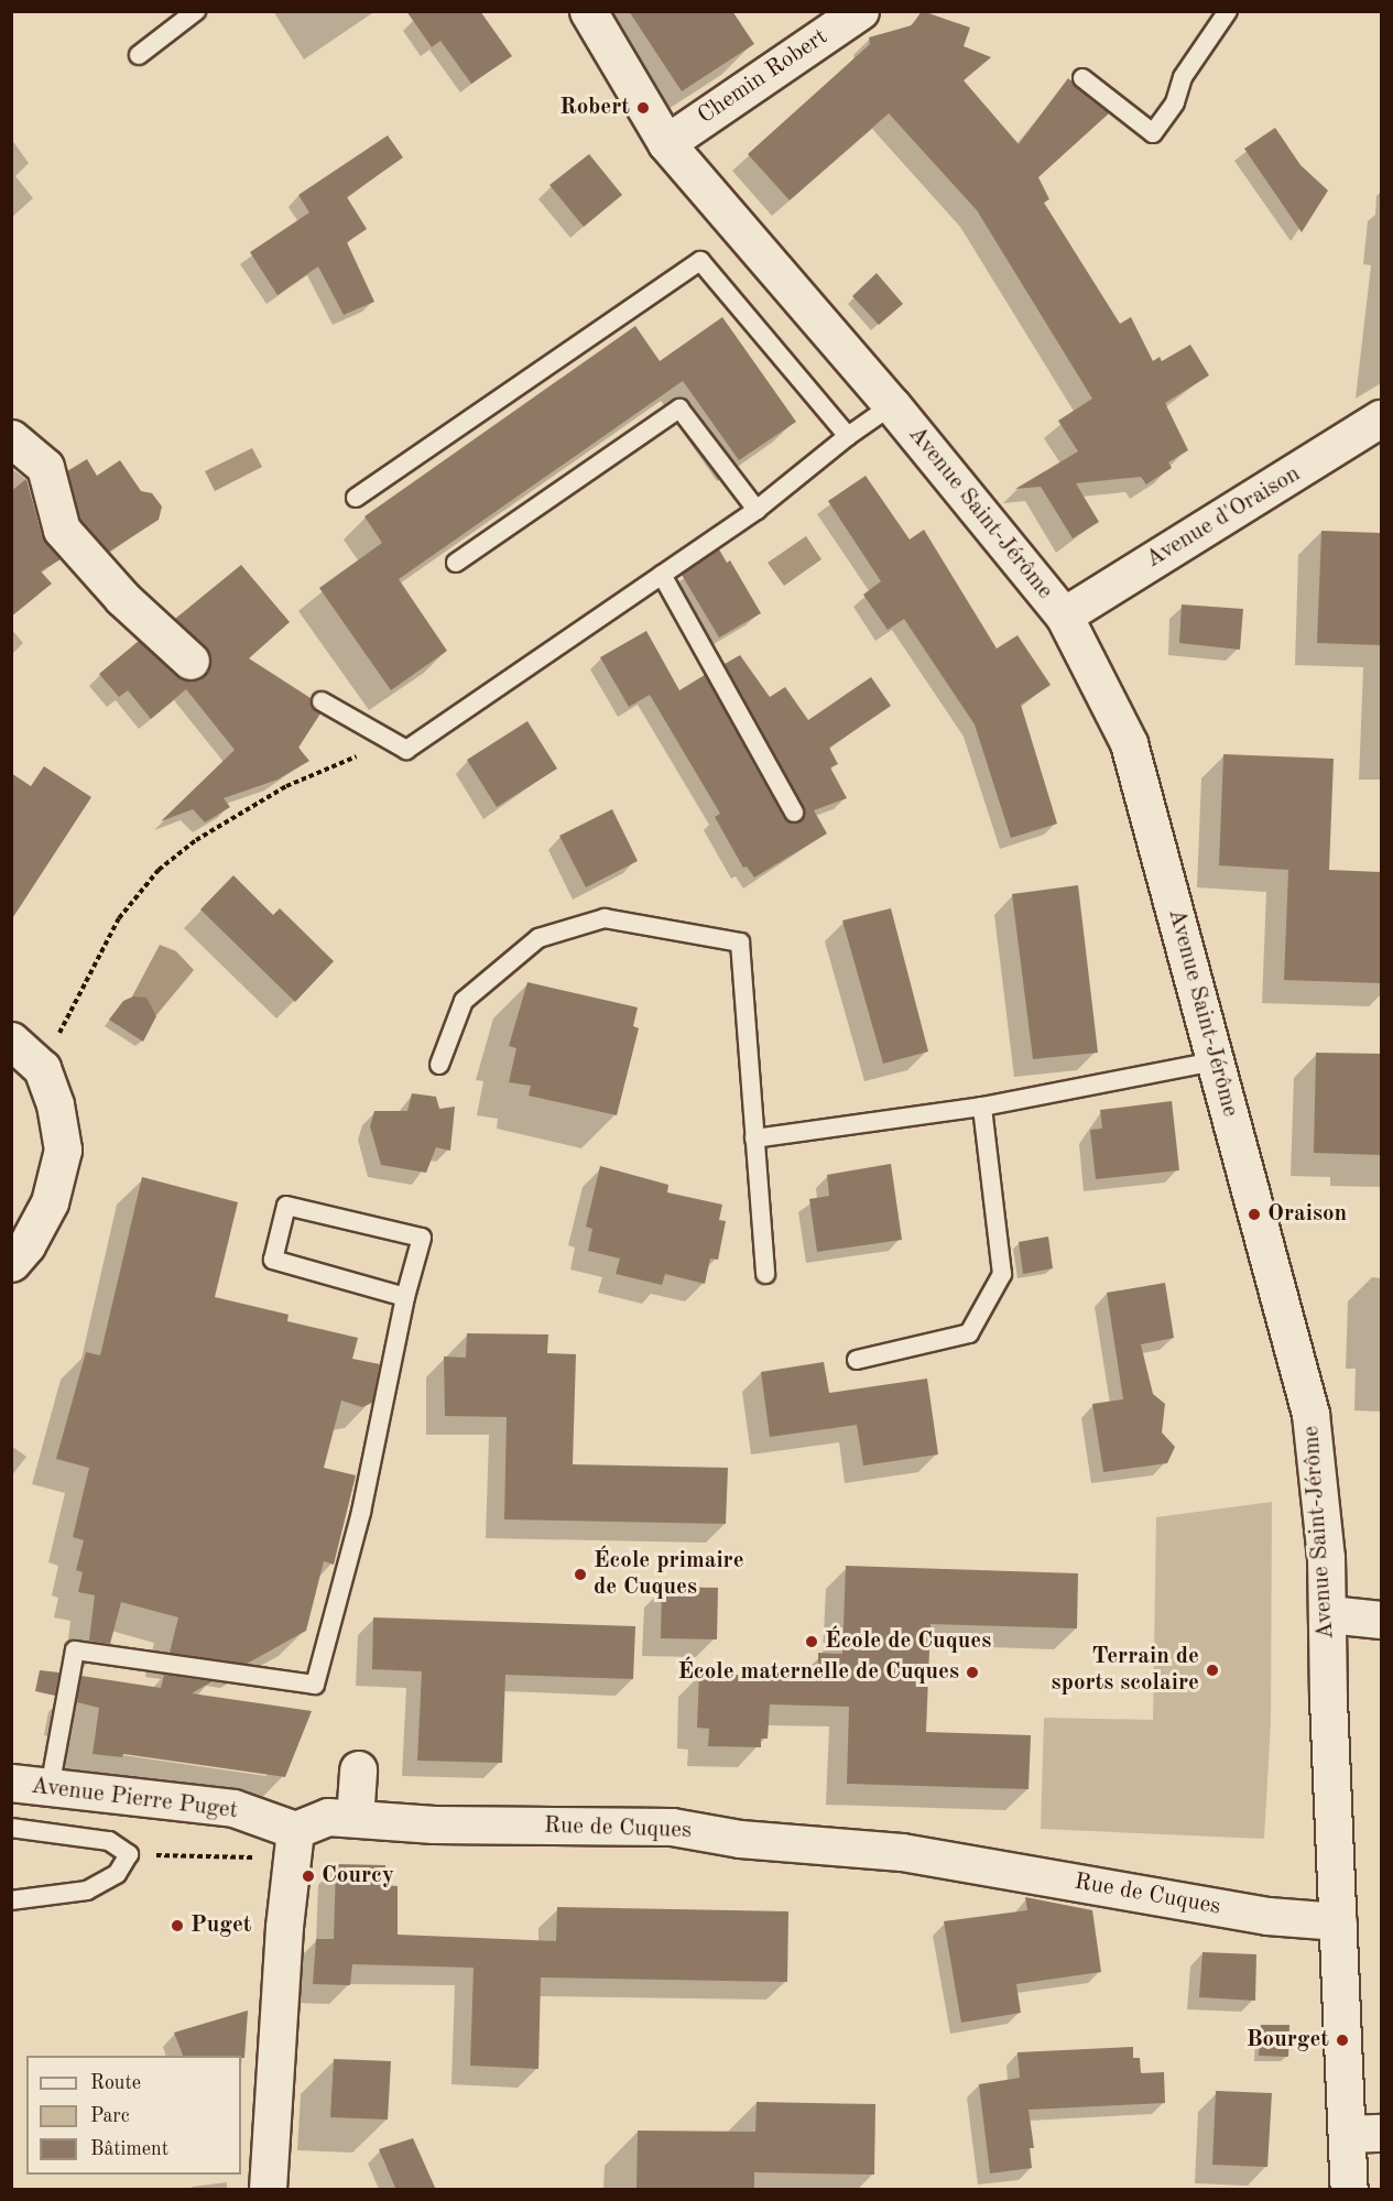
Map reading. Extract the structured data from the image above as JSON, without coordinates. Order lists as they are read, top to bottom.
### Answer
{
  "streets": {
    "street": [
      "Chemin Robert",
      "Avenue Saint-Jérôme",
      "Avenue d'Oraison",
      "Avenue Pierre Puget",
      "Rue de Cuques"
    ]
  },
  "crossings": [
    ["Chemin Robert", "Avenue Saint-Jérôme"],
    ["Avenue Saint-Jérôme", "Avenue d'Oraison"],
    ["Avenue Saint-Jérôme", "Rue de Cuques"],
    ["Avenue Pierre Puget", "Rue de Cuques"]
  ],
  "places": [
    "Robert",
    "Oraison",
    "École primaire de Cuques",
    "École de Cuques",
    "Terrain de sports scolaire",
    "École maternelle de Cuques",
    "Courcy",
    "Puget",
    "Bourget"
  ],
  "legend": ["Route", "Parc", "Bâtiment"]
}
